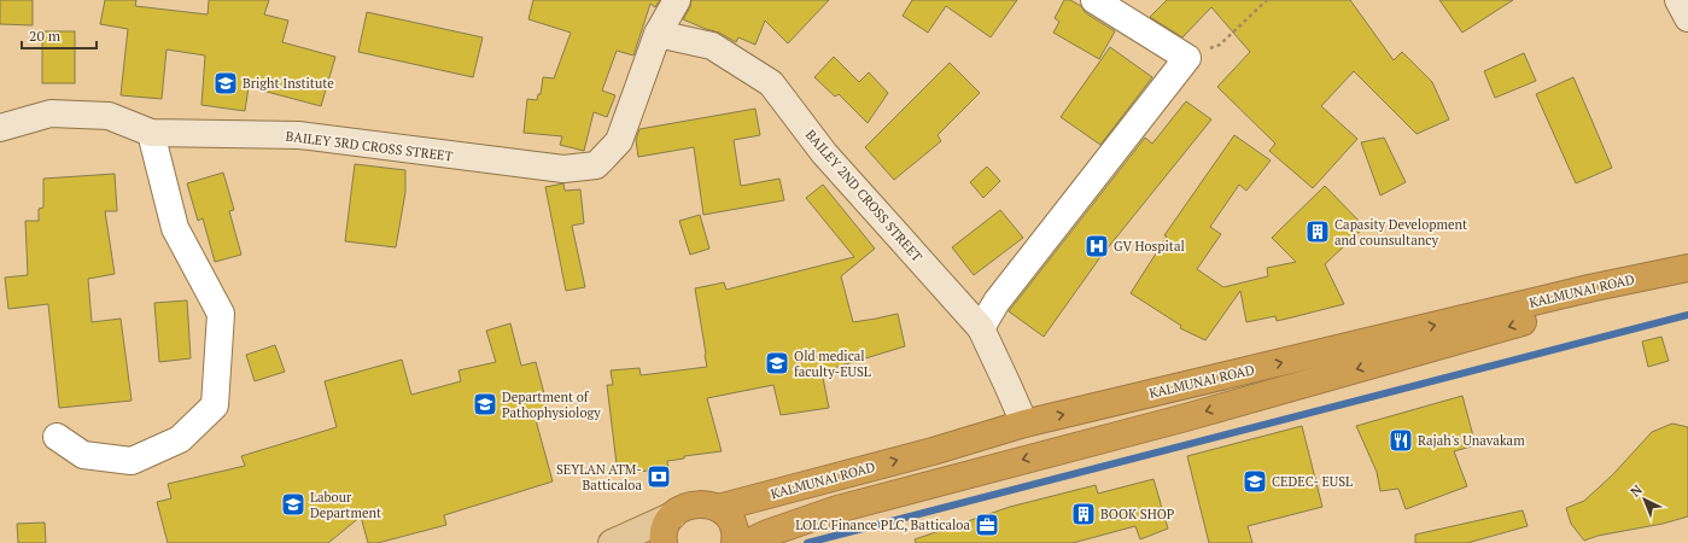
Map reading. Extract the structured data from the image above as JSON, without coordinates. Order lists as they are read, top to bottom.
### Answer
{
  "streets": {
    "highway": ["KALMUNAI ROAD"],
    "street": ["BAILEY 3RD CROSS STREET", "BAILEY 2ND CROSS STREET"]
  },
  "crossings": [
    ["BAILEY 3RD CROSS STREET", "BAILEY 2ND CROSS STREET"],
    ["BAILEY 2ND CROSS STREET", "KALMUNAI ROAD"]
  ],
  "places": {
    "school or university": [
      "Bright Institute",
      "Old medical faculty-EUSL",
      "Department of Pathophysiology",
      "CEDEC- EUSL",
      "Labour Department"
    ],
    "building": ["Capasity Development and counsultancy", "BOOK SHOP"],
    "hospital": ["GV Hospital"],
    "restaurant": ["Rajah's Unavakam"],
    "bank": ["SEYLAN ATM- Batticaloa"],
    "office": ["LOLC Finance PLC, Batticaloa"]
  },
  "scale_bar": "20 m",
  "north": "top left"
}
